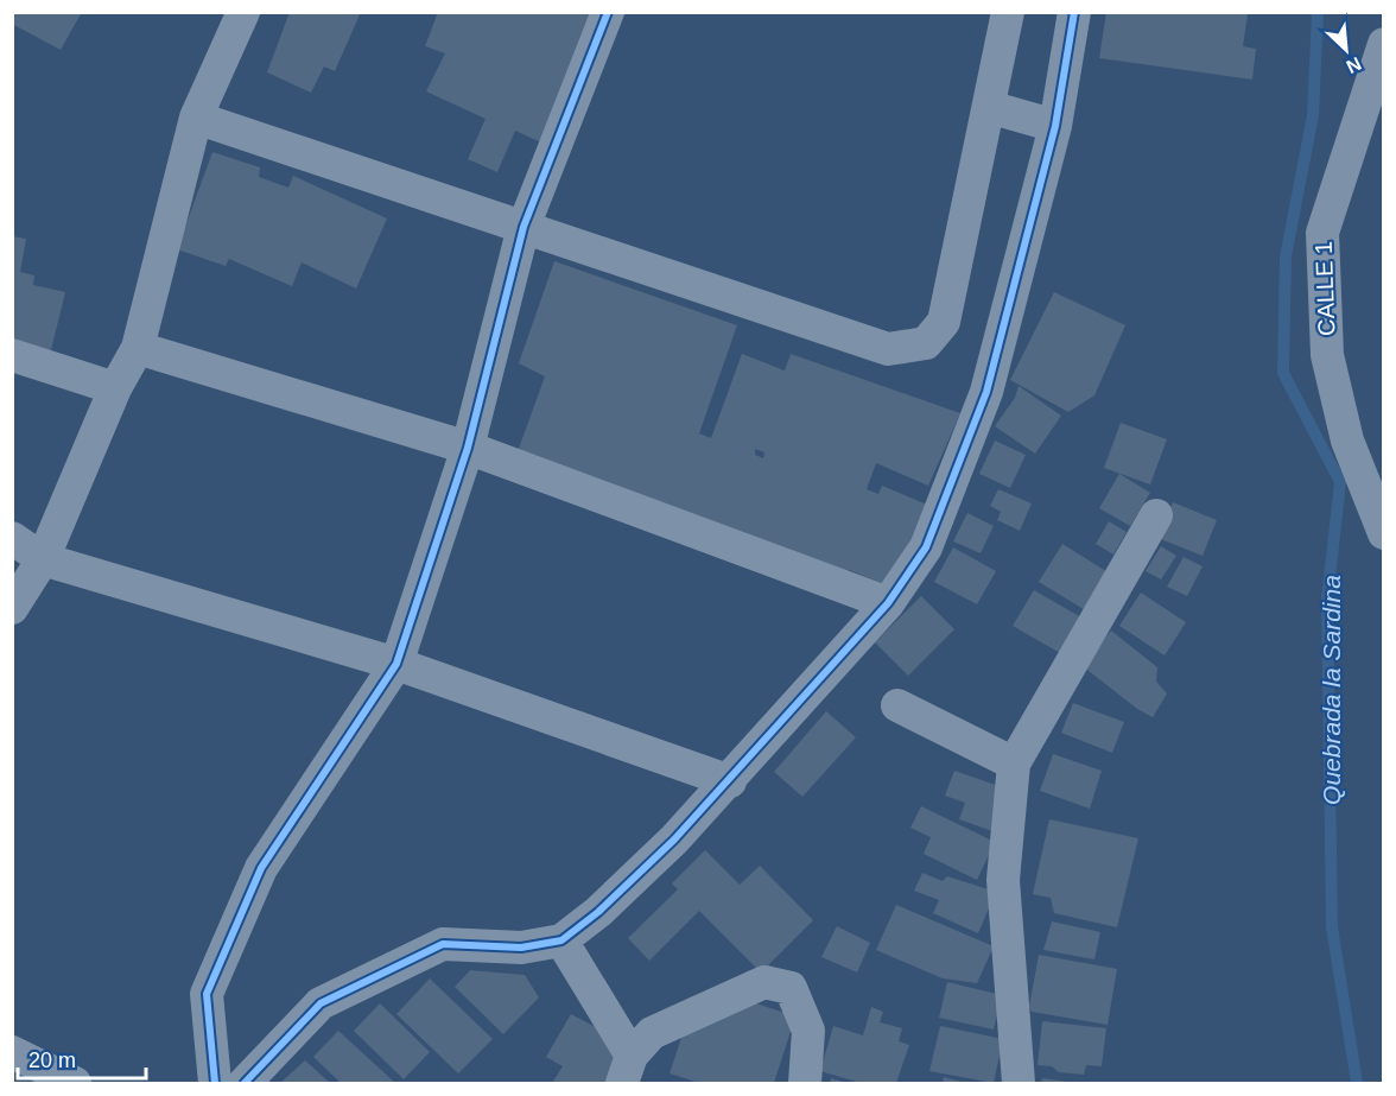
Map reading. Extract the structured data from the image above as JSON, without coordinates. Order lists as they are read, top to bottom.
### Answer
{
  "streets": {
    "street": ["CALLE 1"]
  },
  "water": ["Quebrada la Sardina"],
  "scale_bar": "20 m",
  "north": "bottom right"
}
